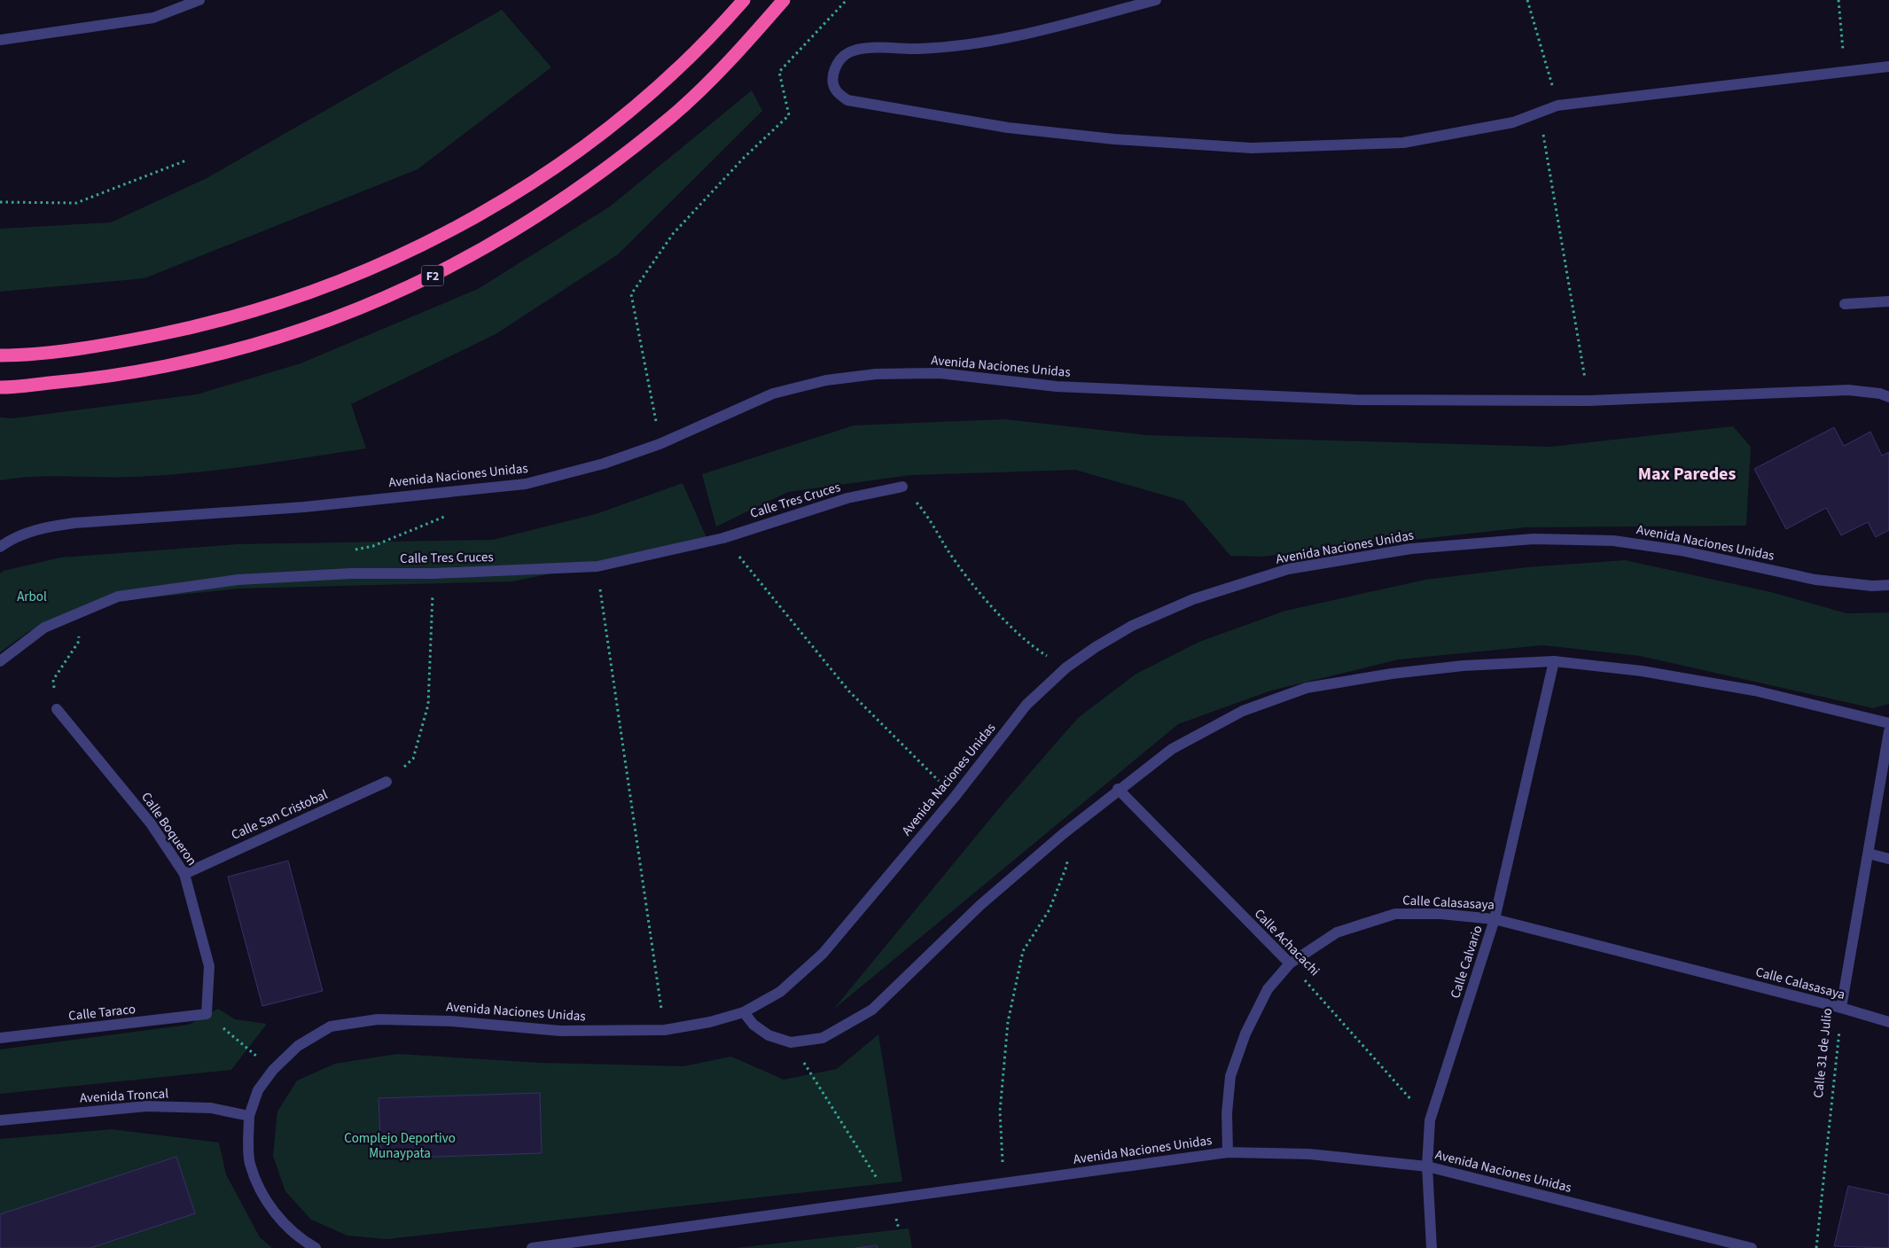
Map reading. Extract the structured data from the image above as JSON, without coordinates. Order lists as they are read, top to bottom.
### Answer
{
  "streets": {
    "highway": ["F2"],
    "street": [
      "Avenida Naciones Unidas",
      "Calle Tres Cruces",
      "Calle San Cristobal",
      "Calle Boqueron",
      "Calle Calasasaya",
      "Calle Achacachi",
      "Calle Calvario",
      "Calle Taraco",
      "Calle 31 de Julio",
      "Avenida Troncal"
    ]
  },
  "crossings": [
    ["Avenida Naciones Unidas", "Calle Calasasaya"],
    ["Avenida Naciones Unidas", "Calle Calvario"],
    ["Avenida Naciones Unidas", "Avenida Troncal"],
    ["Calle San Cristobal", "Calle Boqueron"],
    ["Calle Boqueron", "Calle Taraco"],
    ["Calle Calasasaya", "Calle Achacachi"],
    ["Calle Calasasaya", "Calle Calvario"],
    ["Calle Calasasaya", "Calle 31 de Julio"],
    ["Calle Achacachi", "Calle Calvario"]
  ],
  "districts": ["Max Paredes"],
  "parks": ["Arbol", "Complejo Deportivo Munaypata"]
}
